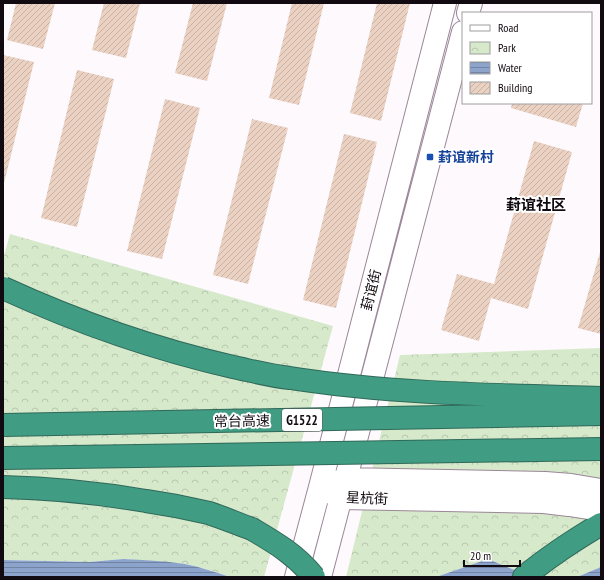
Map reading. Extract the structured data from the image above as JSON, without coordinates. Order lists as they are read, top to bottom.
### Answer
{
  "streets": {
    "highway": ["G1522", "常台高速"],
    "main road": ["葑谊街", "星杭街"]
  },
  "crossings": [
    ["葑谊街", "星杭街"]
  ],
  "districts": ["葑谊社区"],
  "places": {
    "transit": ["葑谊新村"]
  },
  "legend": [
    "Road",
    "Park",
    "Water",
    "Building"
  ],
  "scale_bar": "20 m"
}
